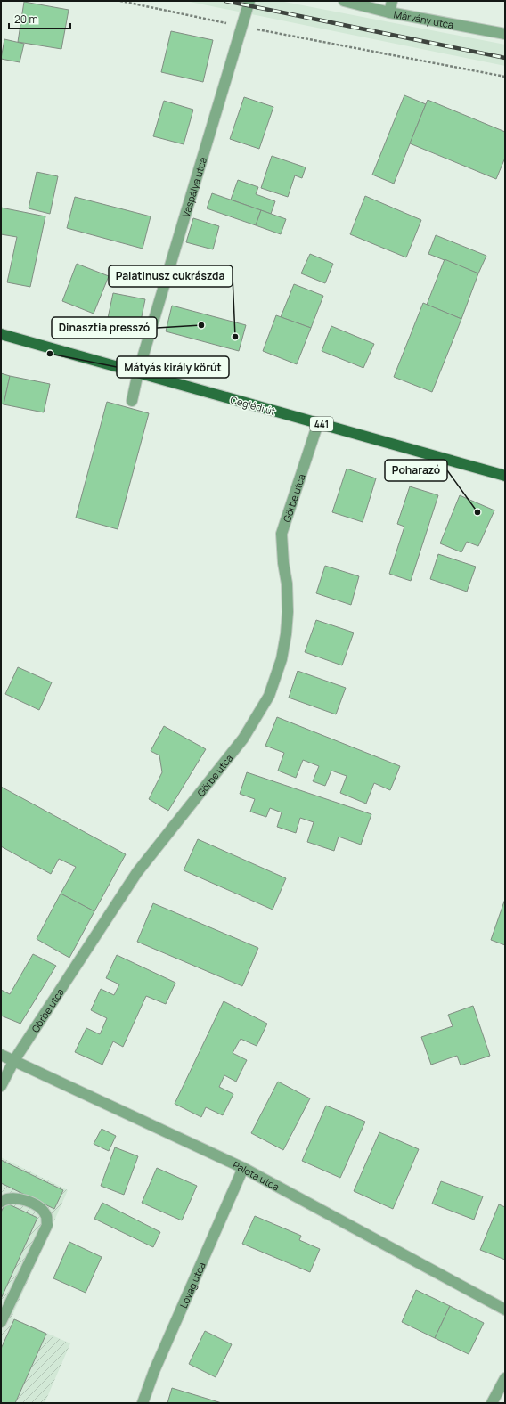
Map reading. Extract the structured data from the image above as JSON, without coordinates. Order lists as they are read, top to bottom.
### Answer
{
  "streets": {
    "main road": ["Ceglédi út", "441"],
    "street": [
      "Márvány utca",
      "Vaspálya utca",
      "Görbe utca",
      "Palota utca",
      "Lovag utca"
    ]
  },
  "crossings": [
    ["Vaspálya utca", "Ceglédi út"],
    ["Ceglédi út", "Görbe utca"],
    ["Görbe utca", "Palota utca"],
    ["Palota utca", "Lovag utca"]
  ],
  "places": [
    "Dinasztia presszó",
    "Palatinusz cukrászda",
    "Mátyás király körút",
    "Poharazó"
  ],
  "scale_bar": "20 m"
}
